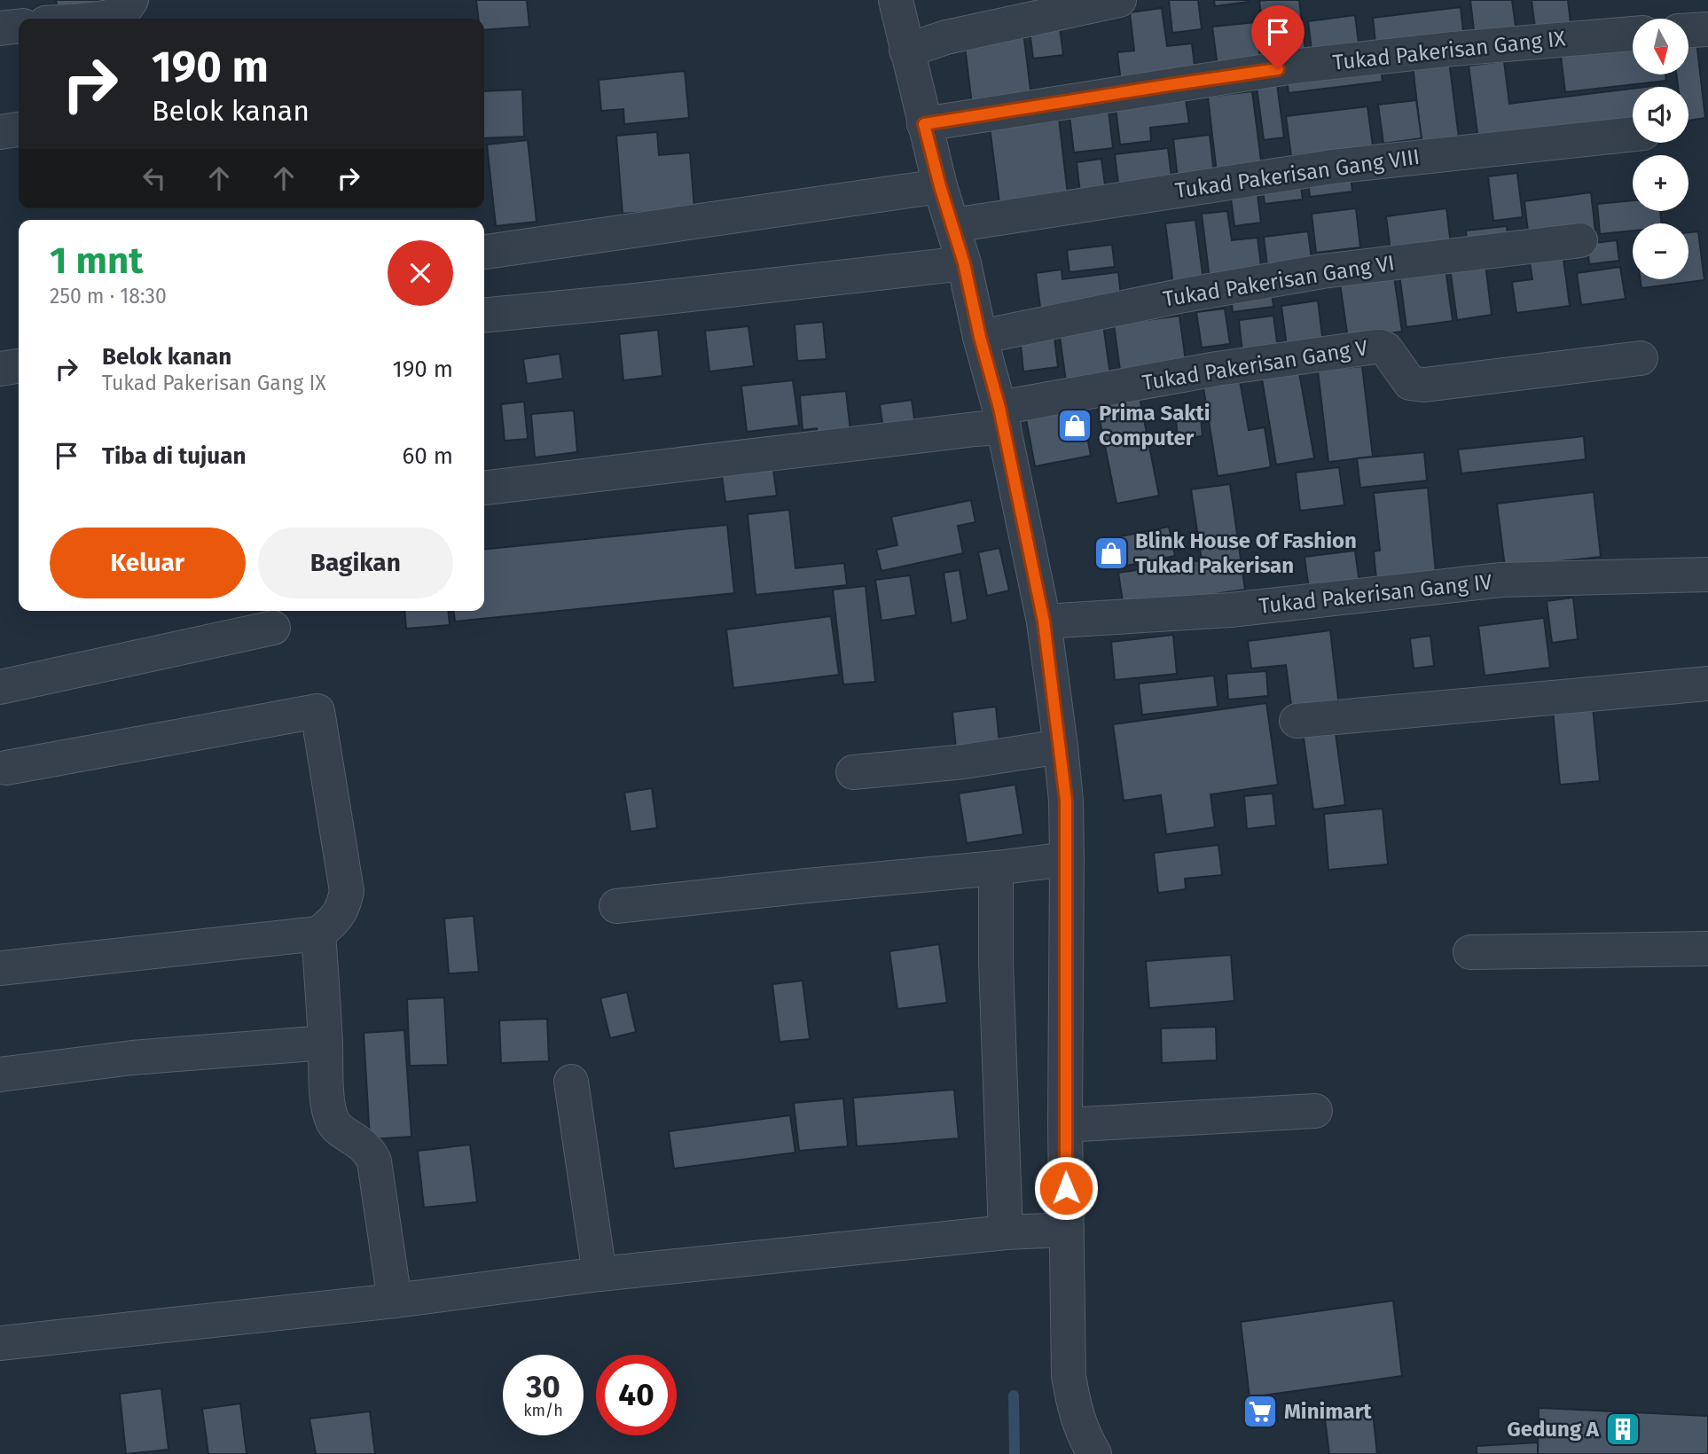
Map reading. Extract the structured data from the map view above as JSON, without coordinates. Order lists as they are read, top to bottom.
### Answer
{
  "streets": {
    "street": [
      "Tukad Pakerisan Gang IX",
      "Tukad Pakerisan Gang VIII",
      "Tukad Pakerisan Gang VI",
      "Tukad Pakerisan Gang V",
      "Tukad Pakerisan Gang IV"
    ]
  },
  "places": {
    "shop": ["Prima Sakti Computer", "Blink House Of Fashion Tukad Pakerisan"],
    "supermarket": ["Minimart"],
    "building": ["Gedung A"]
  },
  "north": "bottom",
  "page": {
    "map_buttons": ["+", "−"],
    "turn": ["190 m", "Belok kanan"],
    "heading": ["1 mnt", "250 m · 18:30"],
    "list": [
      {
        "name": "Belok kanan",
        "note": "Tukad Pakerisan Gang IX",
        "value": "190 m"
      },
      {
        "name": "Tiba di tujuan",
        "value": "60 m"
      }
    ],
    "buttons": ["Keluar", "Bagikan"],
    "speed": "30 km/h",
    "limit": "40"
  }
}
